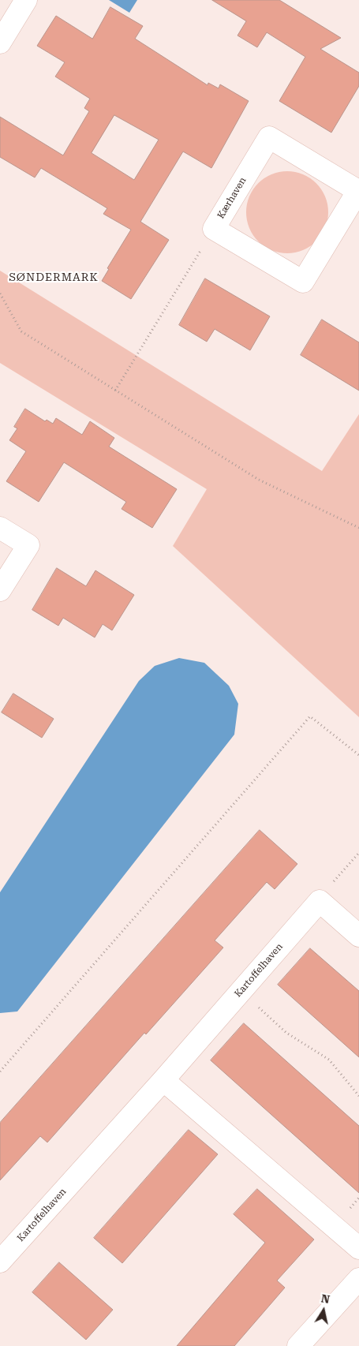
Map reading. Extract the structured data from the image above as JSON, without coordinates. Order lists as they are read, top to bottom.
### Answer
{
  "streets": {
    "street": ["Kærhaven", "Kartoffelhaven"]
  },
  "districts": ["SØNDERMARK"],
  "north": "top"
}
